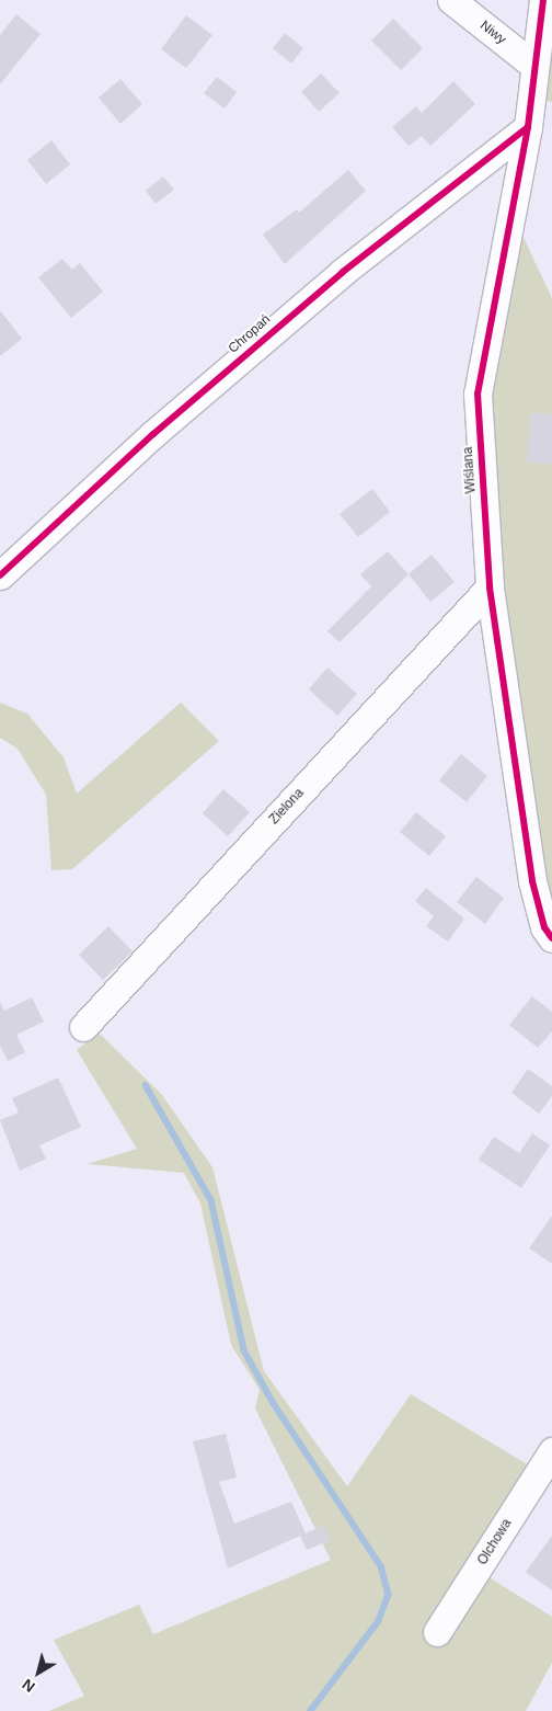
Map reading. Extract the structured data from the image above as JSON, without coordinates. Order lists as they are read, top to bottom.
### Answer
{
  "streets": {
    "street": [
      "Niwy",
      "Chropań",
      "Wiślana",
      "Zielona",
      "Olchowa"
    ]
  },
  "crossings": [
    ["Niwy", "Wiślana"],
    ["Chropań", "Wiślana"],
    ["Wiślana", "Zielona"]
  ],
  "north": "bottom left"
}
